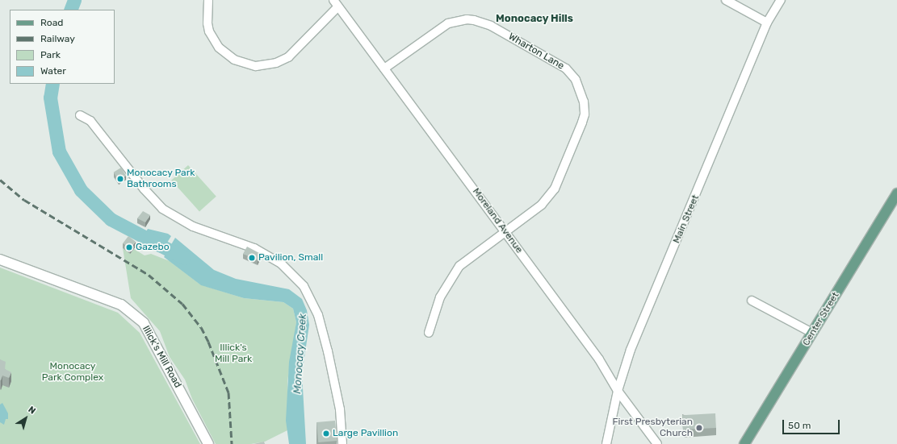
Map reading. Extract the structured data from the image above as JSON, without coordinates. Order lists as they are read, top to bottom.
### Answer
{
  "streets": {
    "main road": ["Center Street"],
    "street": [
      "Wharton Lane",
      "Main Street",
      "Moreland Avenue",
      "Illick's Mill Road"
    ]
  },
  "crossings": [
    ["Wharton Lane", "Moreland Avenue"],
    ["Main Street", "Moreland Avenue"]
  ],
  "districts": ["Monocacy Hills"],
  "water": ["Monocacy Creek"],
  "parks": ["Illick's Mill Park", "Monocacy Park Complex"],
  "places": [
    "Monocacy Park Bathrooms",
    "Gazebo",
    "Pavilion, Small",
    "First Presbyterian Church",
    "Large Pavillion"
  ],
  "legend": [
    "Road",
    "Railway",
    "Park",
    "Water"
  ],
  "scale_bar": "50 m",
  "north": "top right"
}
